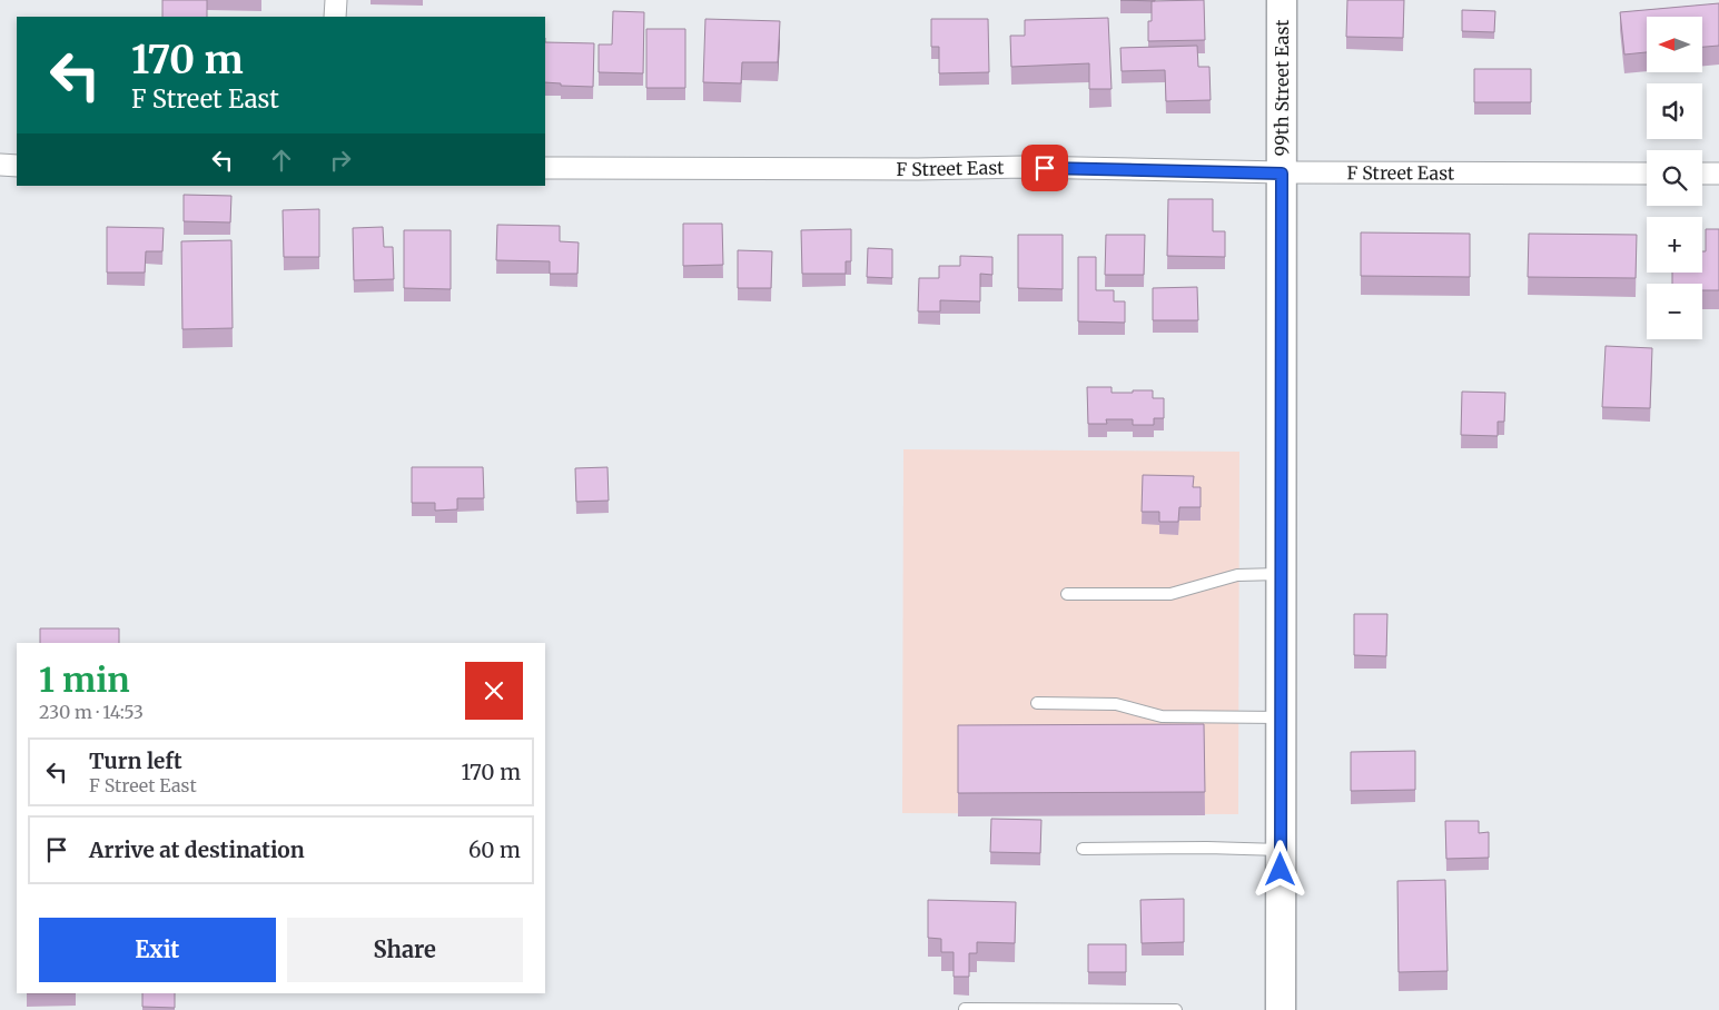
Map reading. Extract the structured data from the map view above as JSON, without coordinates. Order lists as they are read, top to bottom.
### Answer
{
  "streets": {
    "street": ["99th Street East", "F Street East"]
  },
  "crossings": [
    ["99th Street East", "F Street East"]
  ],
  "north": "left",
  "page": {
    "map_buttons": ["+", "−"],
    "turn": ["170 m", "F Street East"],
    "heading": ["1 min", "230 m · 14:53"],
    "list": [
      {
        "name": "Turn left",
        "note": "F Street East",
        "value": "170 m"
      },
      {
        "name": "Arrive at destination",
        "value": "60 m"
      }
    ],
    "buttons": ["Exit", "Share"]
  }
}
